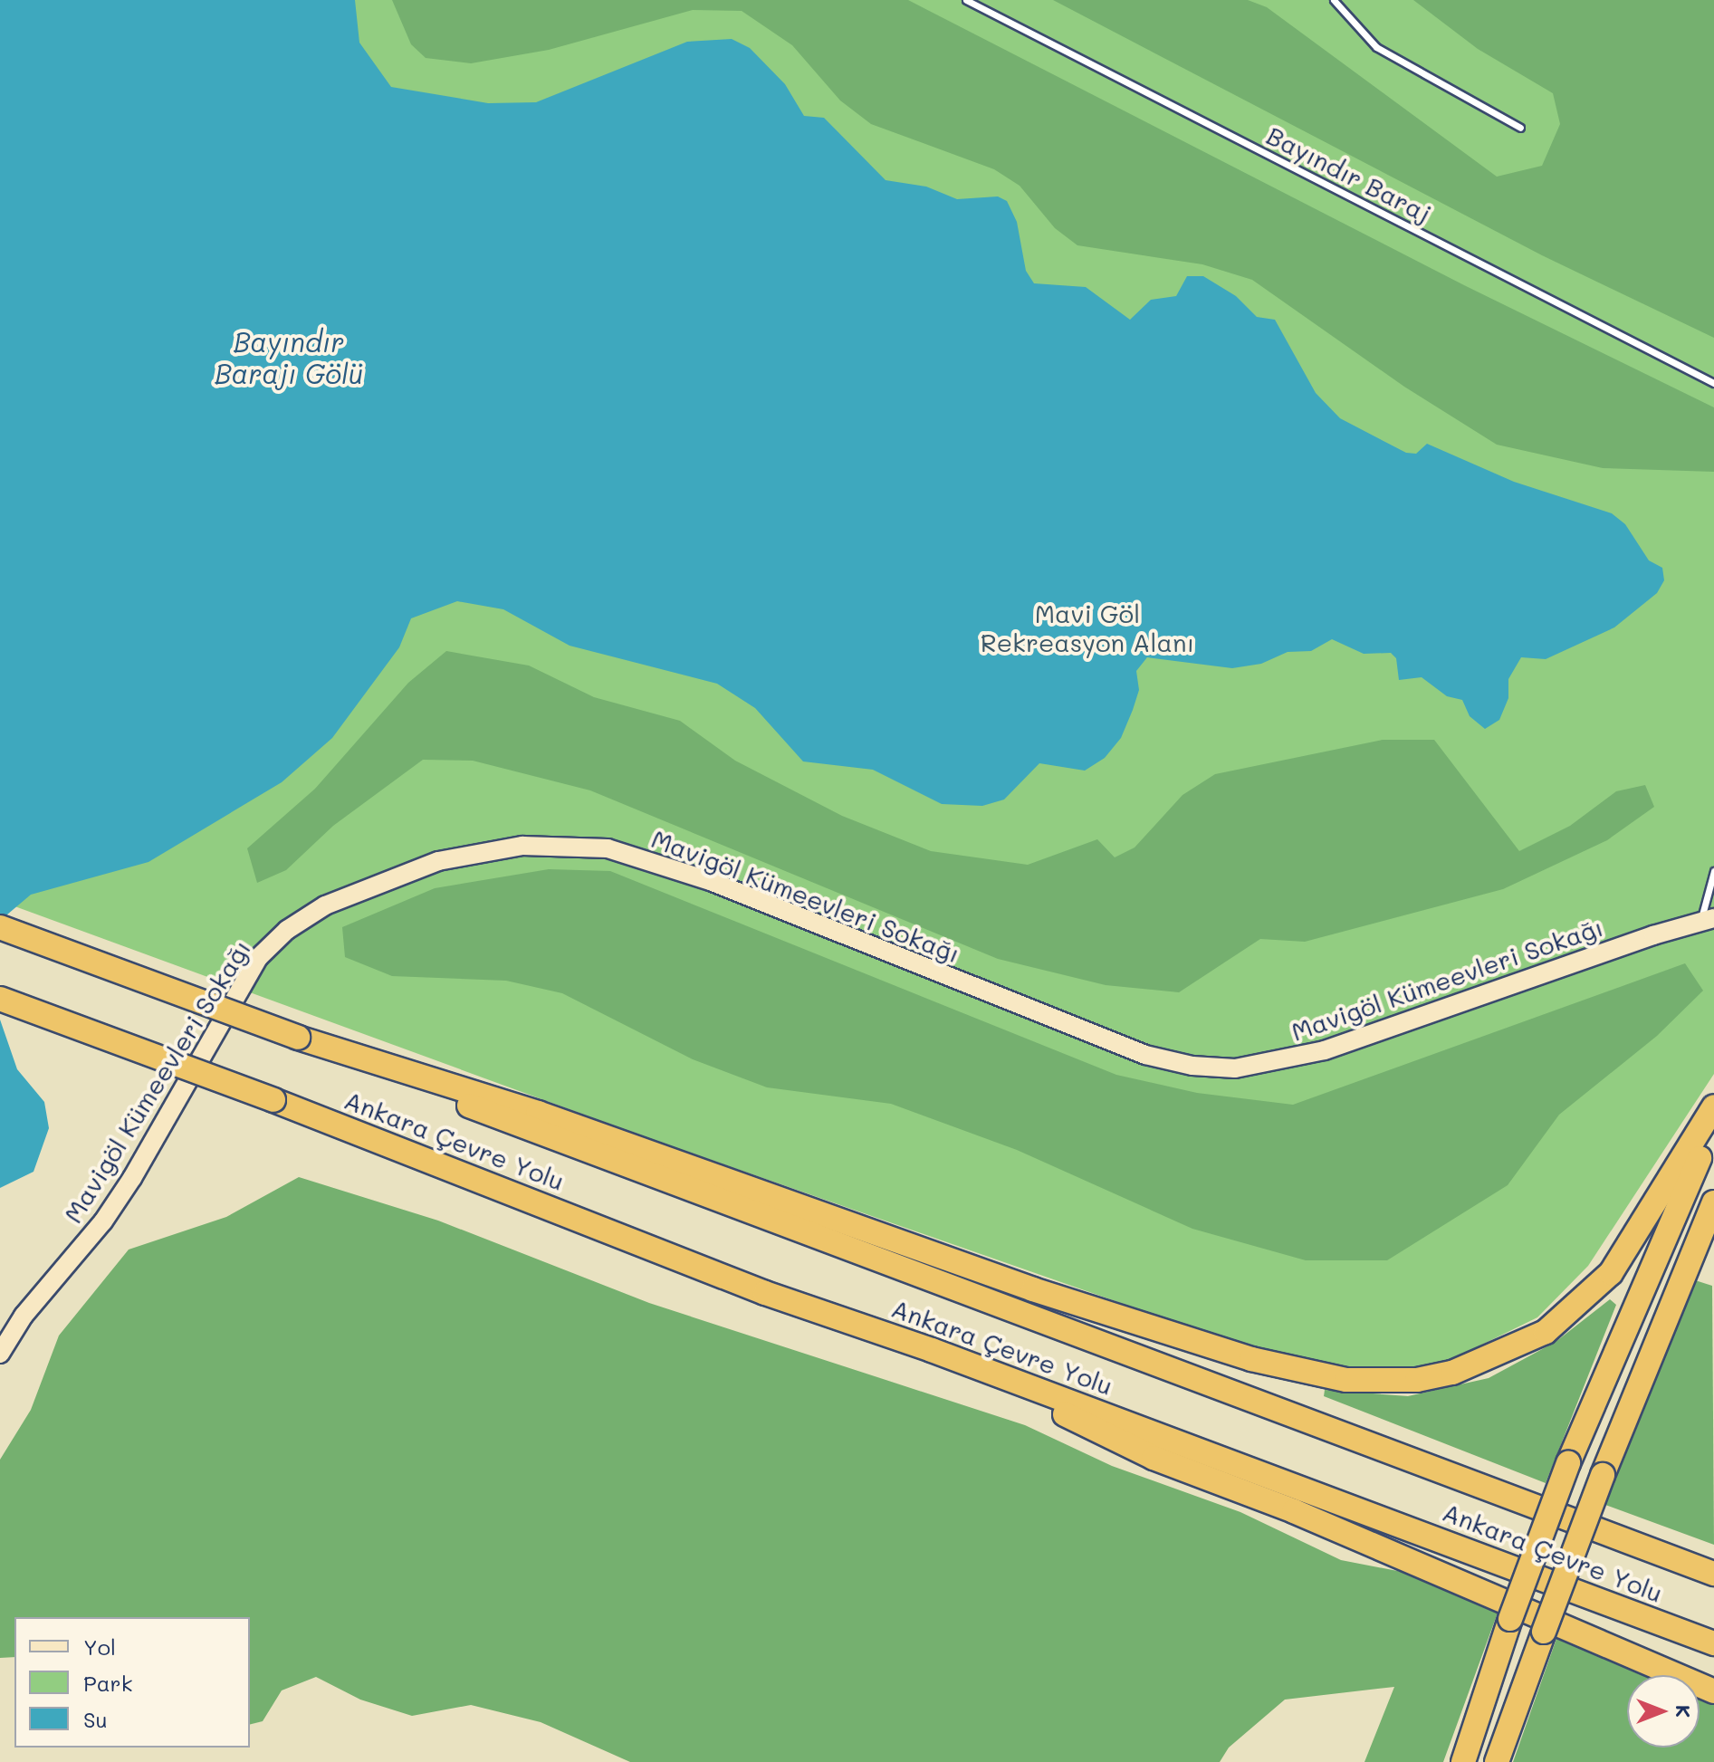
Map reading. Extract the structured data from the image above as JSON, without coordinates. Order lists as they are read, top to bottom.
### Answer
{
  "streets": {
    "highway": ["Ankara Çevre Yolu"],
    "street": ["Mavigöl Kümeevleri Sokağı"],
    "lane": ["Bayındır Baraj"]
  },
  "water": ["Bayındır Barajı Gölü"],
  "parks": ["Mavi Göl Rekreasyon Alanı"],
  "legend": ["Yol", "Park", "Su"],
  "north": "right"
}
